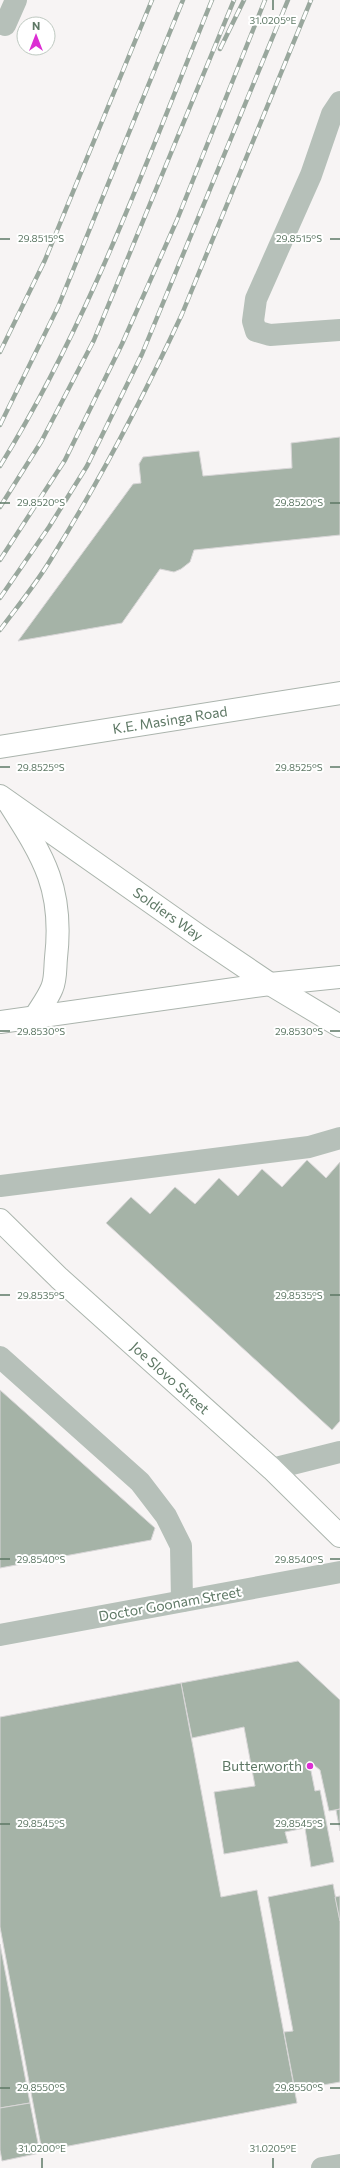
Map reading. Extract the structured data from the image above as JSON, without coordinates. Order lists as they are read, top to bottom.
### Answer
{
  "streets": {
    "main road": ["K.E. Masinga Road", "Soldiers Way", "Joe Slovo Street"],
    "street": ["Doctor Goonam Street"]
  },
  "places": ["Butterworth"],
  "north": "top",
  "coordinates": [
    "31.0205°E",
    "29.8515°S",
    "29.8520°S",
    "29.8525°S",
    "29.8530°S",
    "29.8535°S",
    "29.8540°S",
    "29.8545°S",
    "29.8550°S",
    "31.0200°E"
  ]
}
